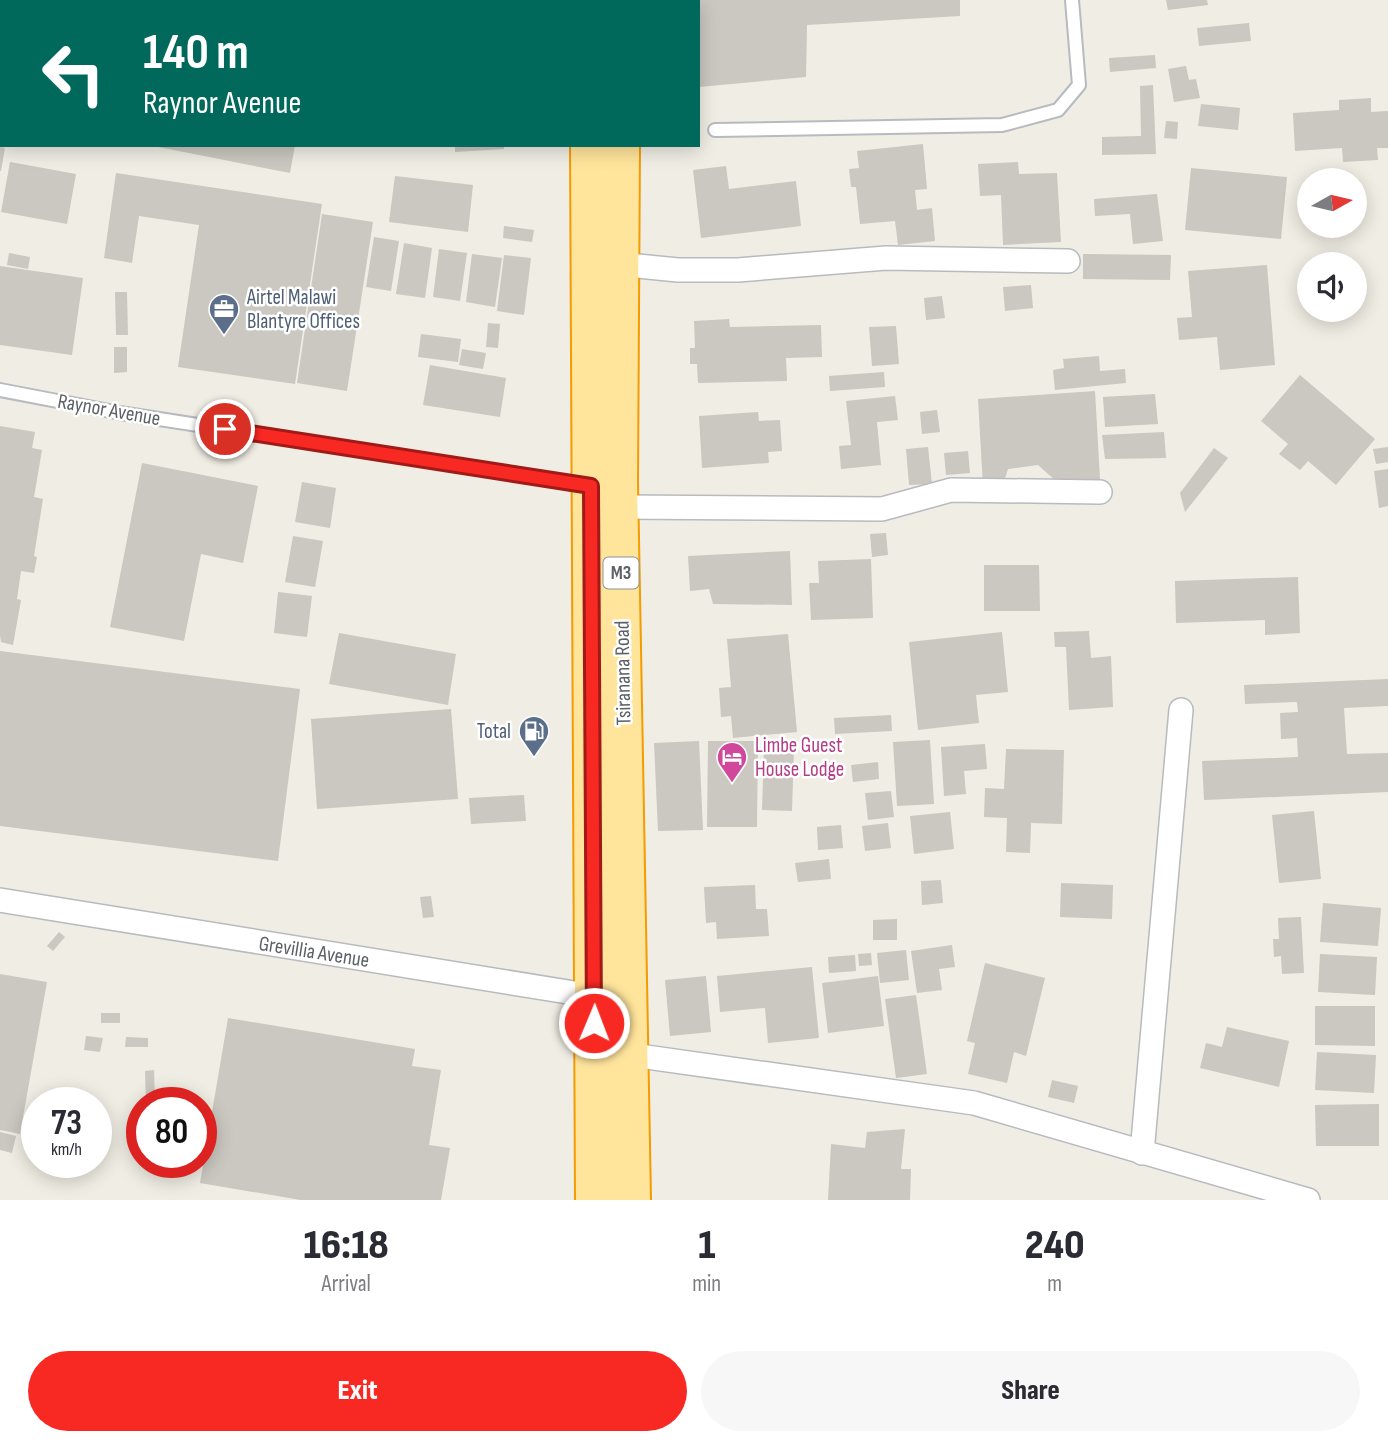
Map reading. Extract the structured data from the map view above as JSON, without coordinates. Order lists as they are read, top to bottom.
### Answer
{
  "streets": {
    "highway": ["M3", "Tsiranana Road"],
    "street": ["Grevillia Avenue"],
    "lane": ["Raynor Avenue"]
  },
  "crossings": [
    ["Raynor Avenue", "Tsiranana Road"],
    ["Tsiranana Road", "Grevillia Avenue"]
  ],
  "places": {
    "office": ["Airtel Malawi Blantyre Offices"],
    "fuel station": ["Total"],
    "hotel": ["Limbe Guest House Lodge"]
  },
  "north": "right",
  "page": {
    "turn": ["140 m", "Raynor Avenue"],
    "speed": "73 km/h",
    "limit": "80",
    "eta": [
      "16:18",
      "Arrival",
      "1",
      "min",
      "240",
      "m"
    ],
    "buttons": ["Exit", "Share"]
  }
}
